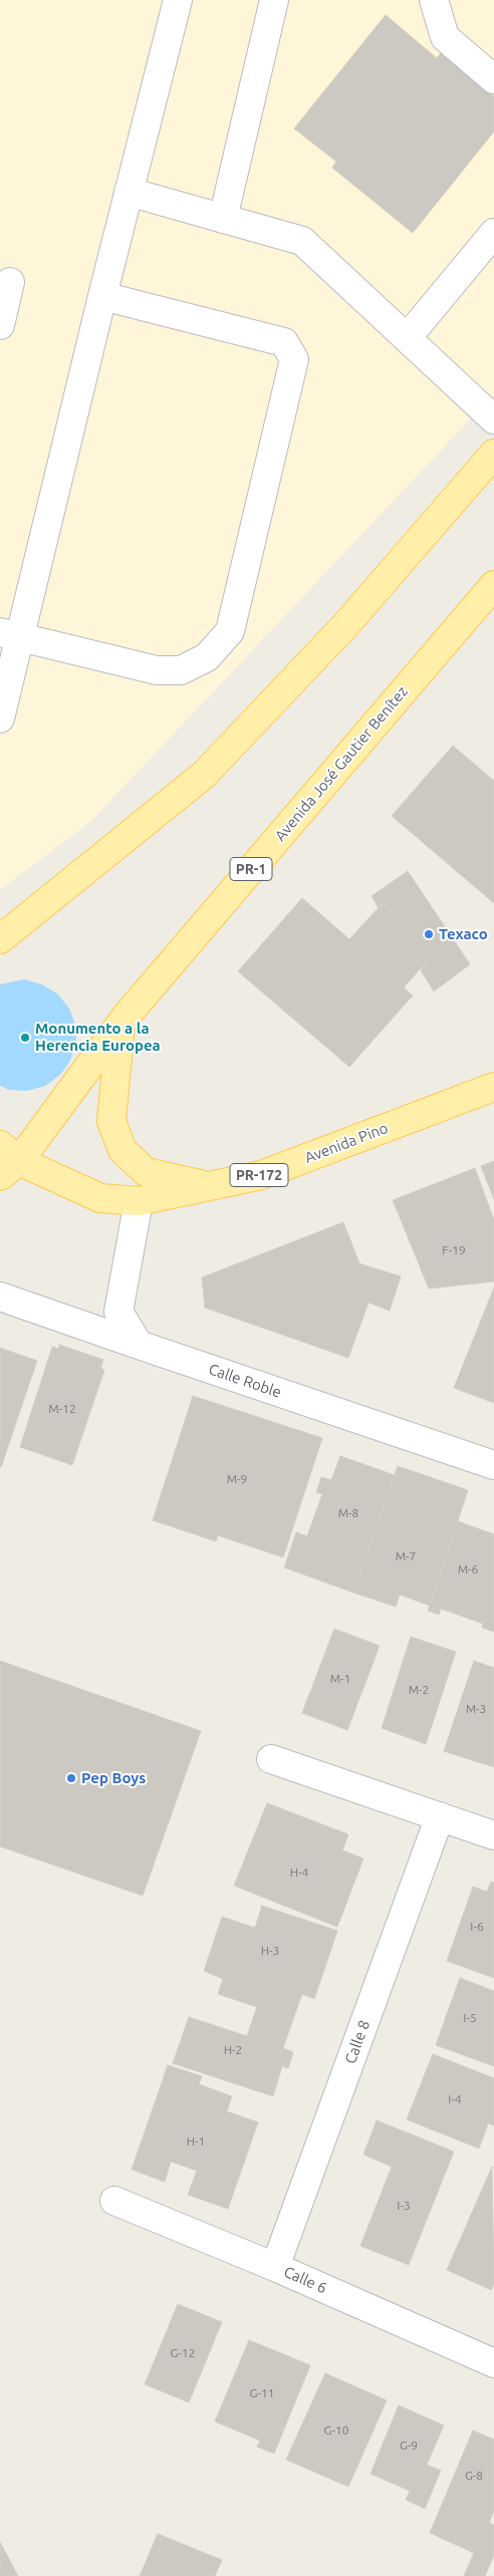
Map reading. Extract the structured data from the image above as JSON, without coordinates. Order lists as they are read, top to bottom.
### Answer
{
  "streets": {
    "main road": [
      "Avenida José Gautier Benítez",
      "PR-1",
      "Avenida Pino",
      "PR-172"
    ],
    "street": ["Calle Roble", "Calle 8", "Calle 6"]
  },
  "crossings": [
    ["Avenida José Gautier Benítez", "Avenida Pino"],
    ["Calle 8", "Calle 6"]
  ],
  "places": ["Texaco", "Monumento a la Herencia Europea", "Pep Boys"],
  "house_numbers": [
    "F-19",
    "M-12",
    "M-9",
    "M-8",
    "M-7",
    "M-6",
    "M-1",
    "M-2",
    "M-3",
    "H-4",
    "I-6",
    "H-3",
    "I-5",
    "H-2",
    "I-4",
    "H-1",
    "I-3",
    "G-12",
    "G-11",
    "G-10",
    "G-9",
    "G-8"
  ]
}
